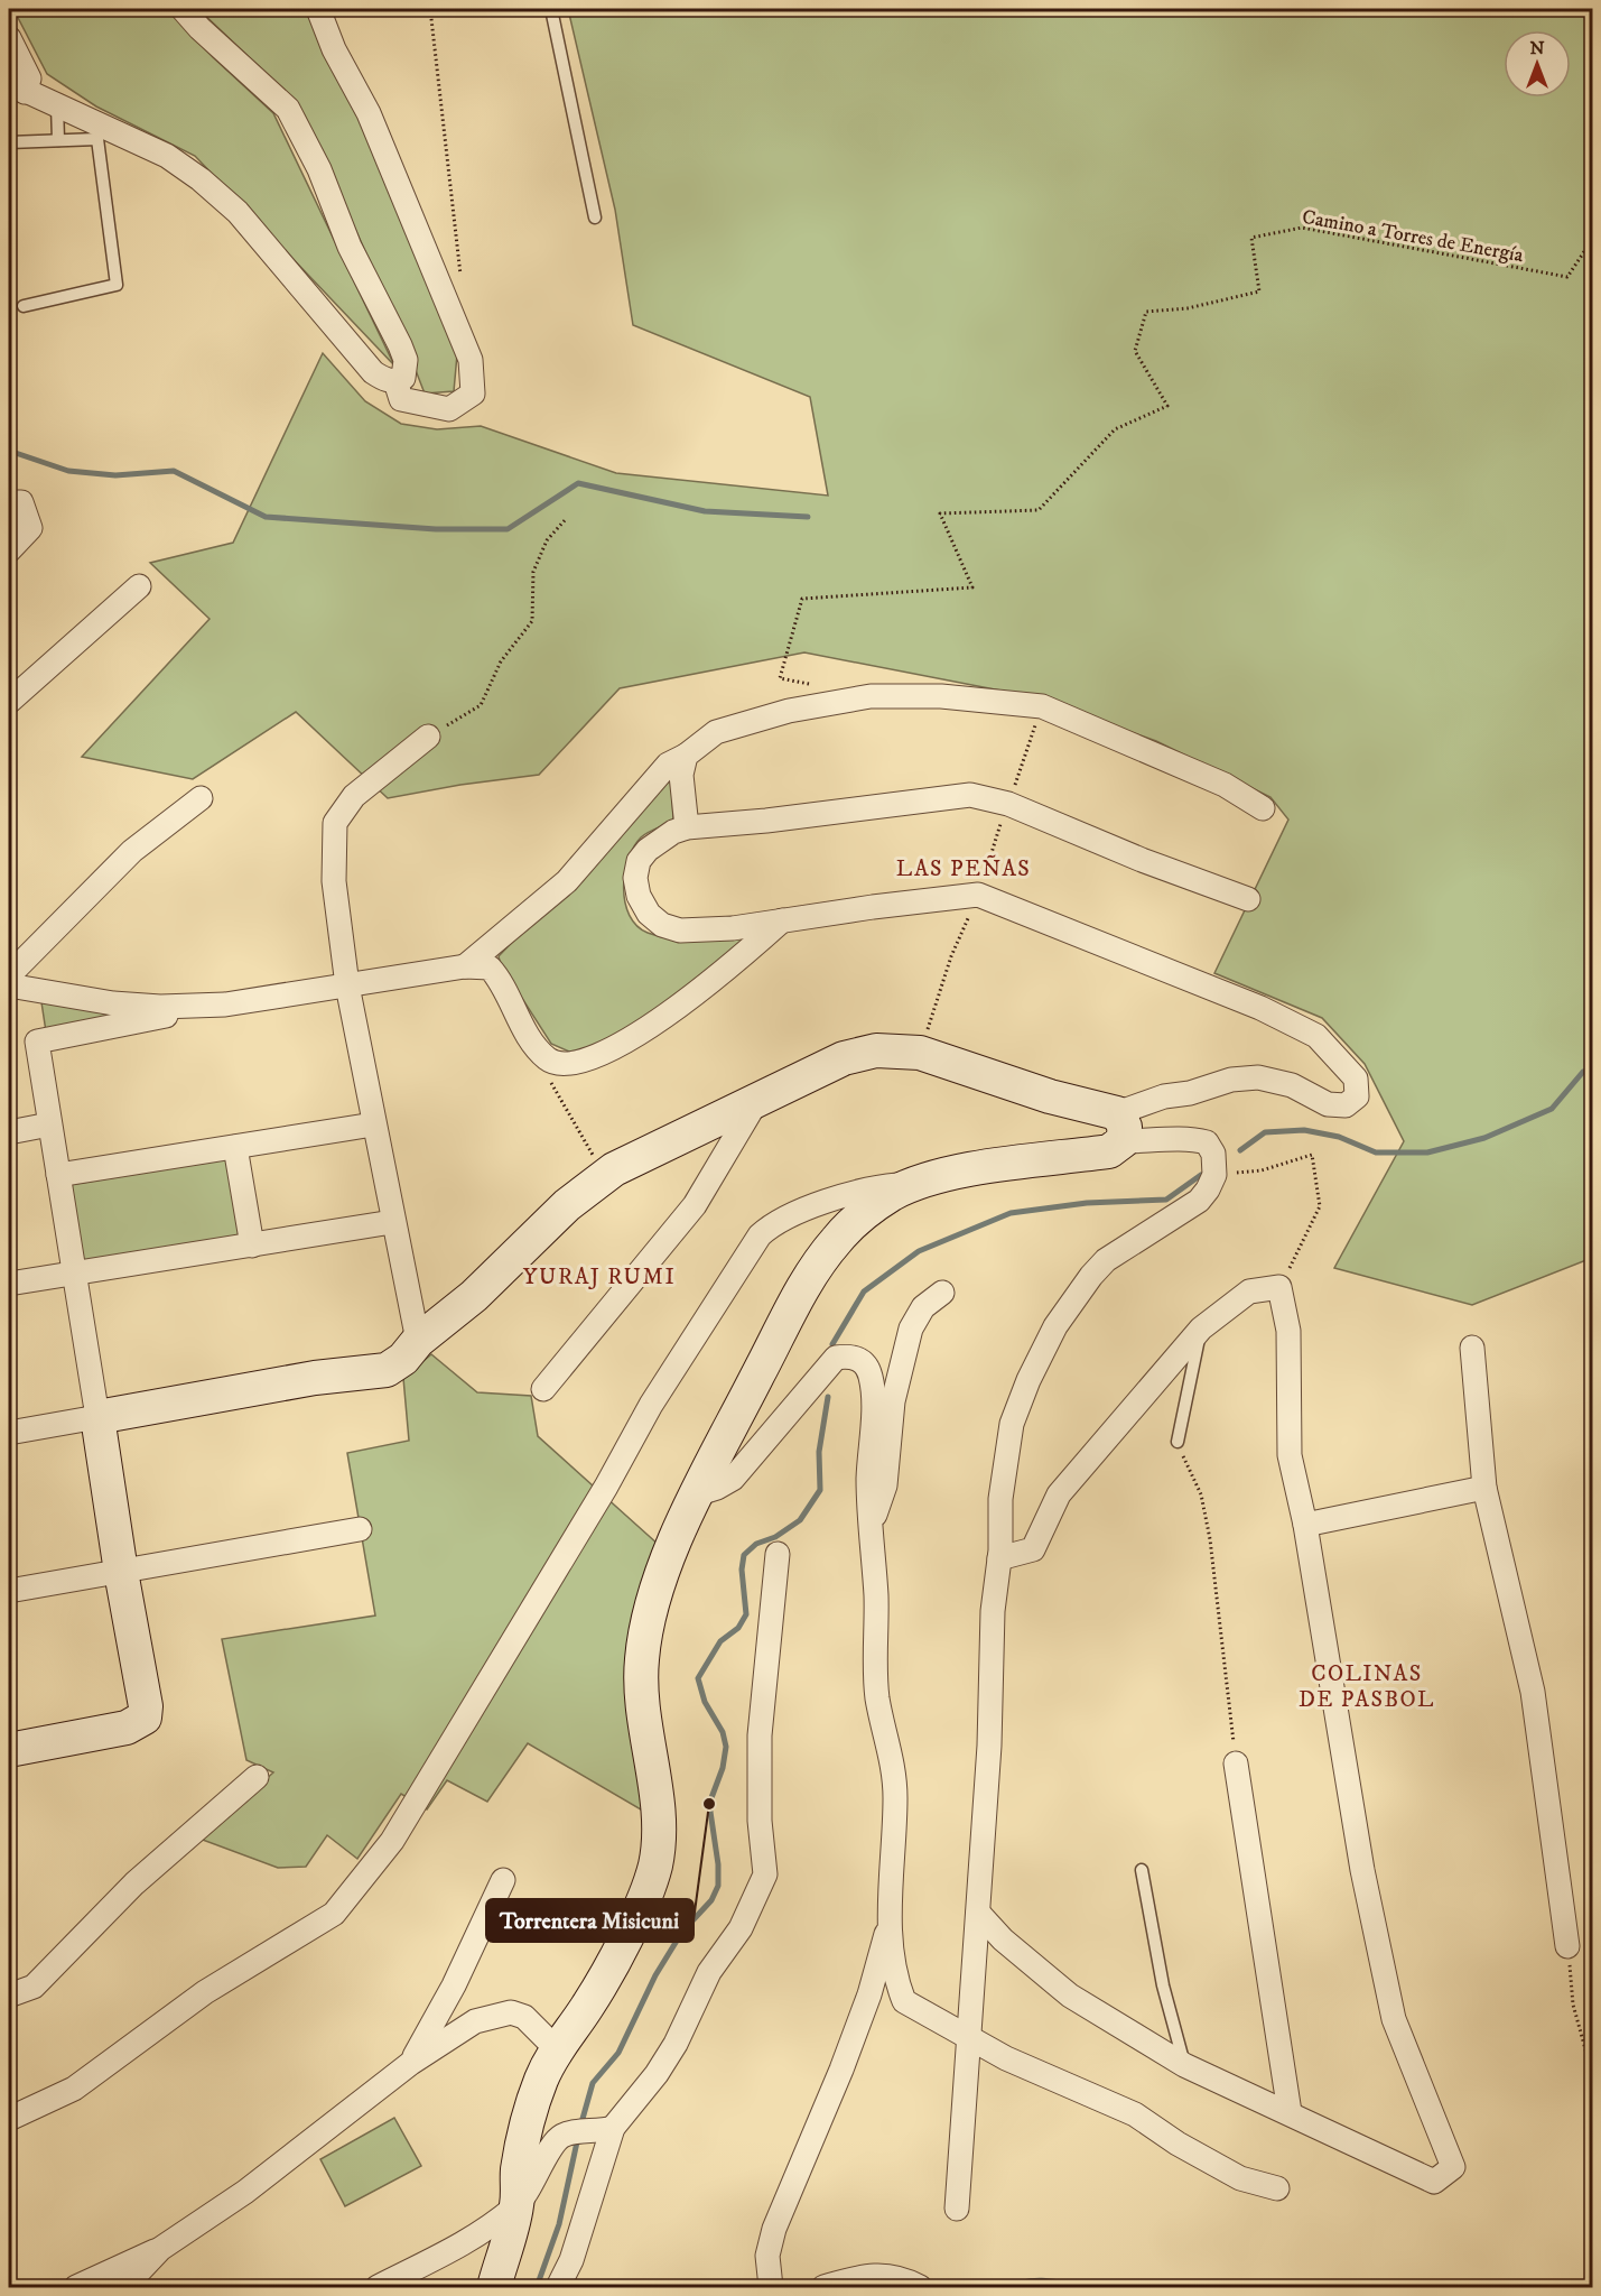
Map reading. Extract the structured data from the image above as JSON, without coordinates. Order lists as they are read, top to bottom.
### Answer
{
  "streets": {
    "path": ["Camino a Torres de Energía"]
  },
  "districts": ["LAS PEÑAS", "YURAJ RUMI", "COLINAS DE PASBOL"],
  "places": ["Torrentera Misicuni"],
  "north": "top"
}
